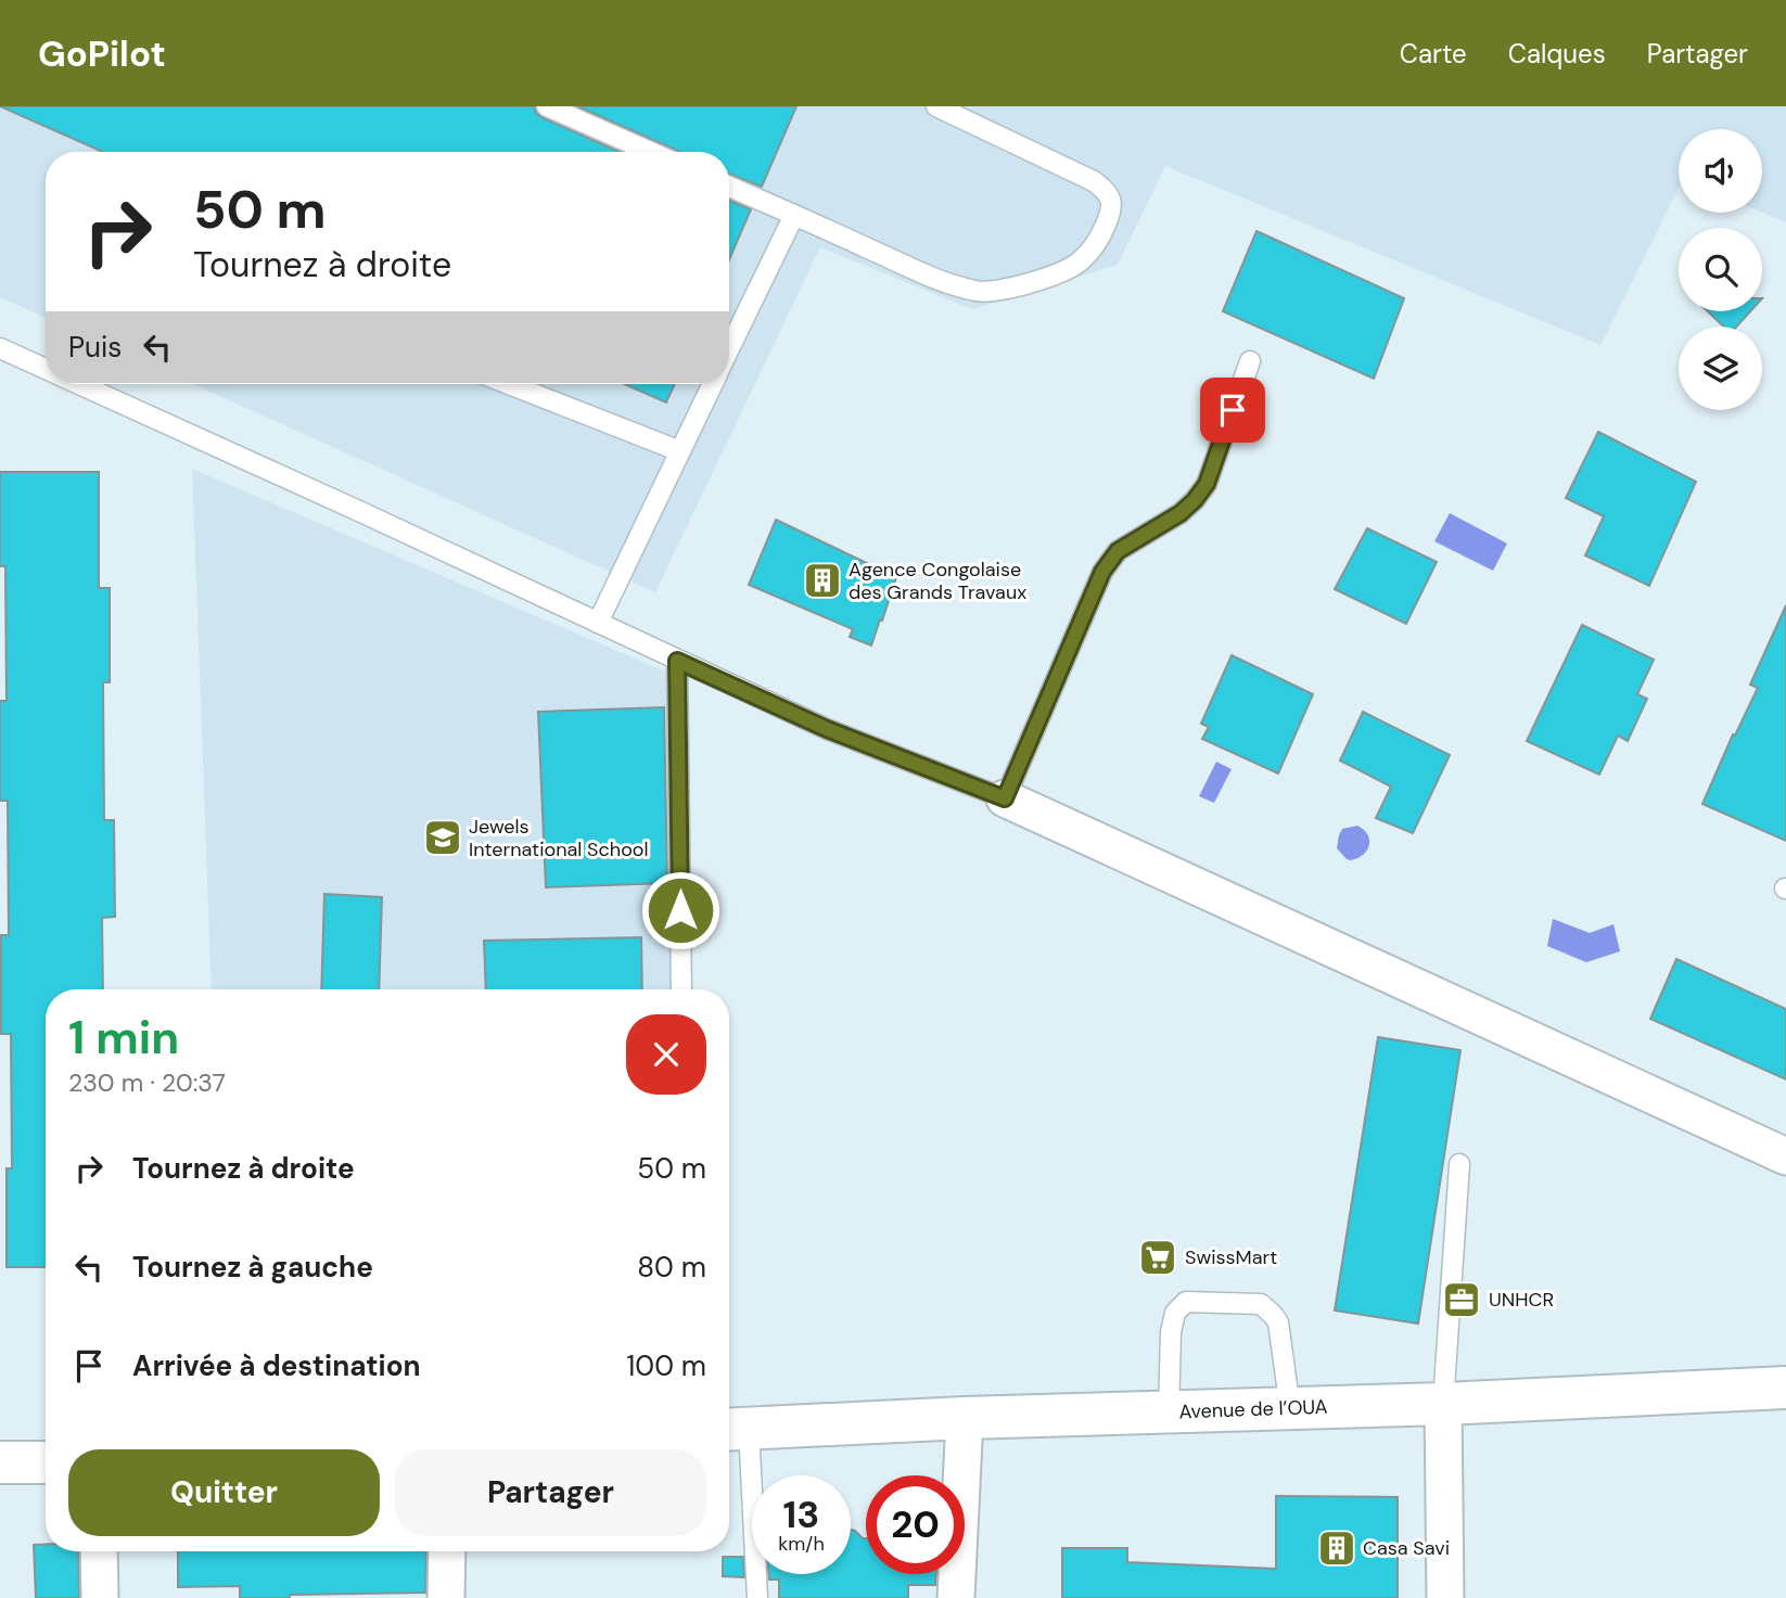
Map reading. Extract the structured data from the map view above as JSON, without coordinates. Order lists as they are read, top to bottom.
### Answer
{
  "streets": {
    "main road": ["Avenue de l’OUA"]
  },
  "places": {
    "building": ["Agence Congolaise des Grands Travaux", "Casa Savi"],
    "school or university": ["Jewels International School"],
    "supermarket": ["SwissMart"],
    "office": ["UNHCR"]
  },
  "page": {
    "header": "GoPilot",
    "nav": ["Carte", "Calques", "Partager"],
    "turn": ["50 m", "Tournez à droite"],
    "then": "Puis",
    "heading": ["1 min", "230 m · 20:37"],
    "list": [
      {
        "name": "Tournez à droite",
        "value": "50 m"
      },
      {
        "name": "Tournez à gauche",
        "value": "80 m"
      },
      {
        "name": "Arrivée à destination",
        "value": "100 m"
      }
    ],
    "buttons": ["Quitter", "Partager"],
    "speed": "13 km/h",
    "limit": "20"
  }
}
